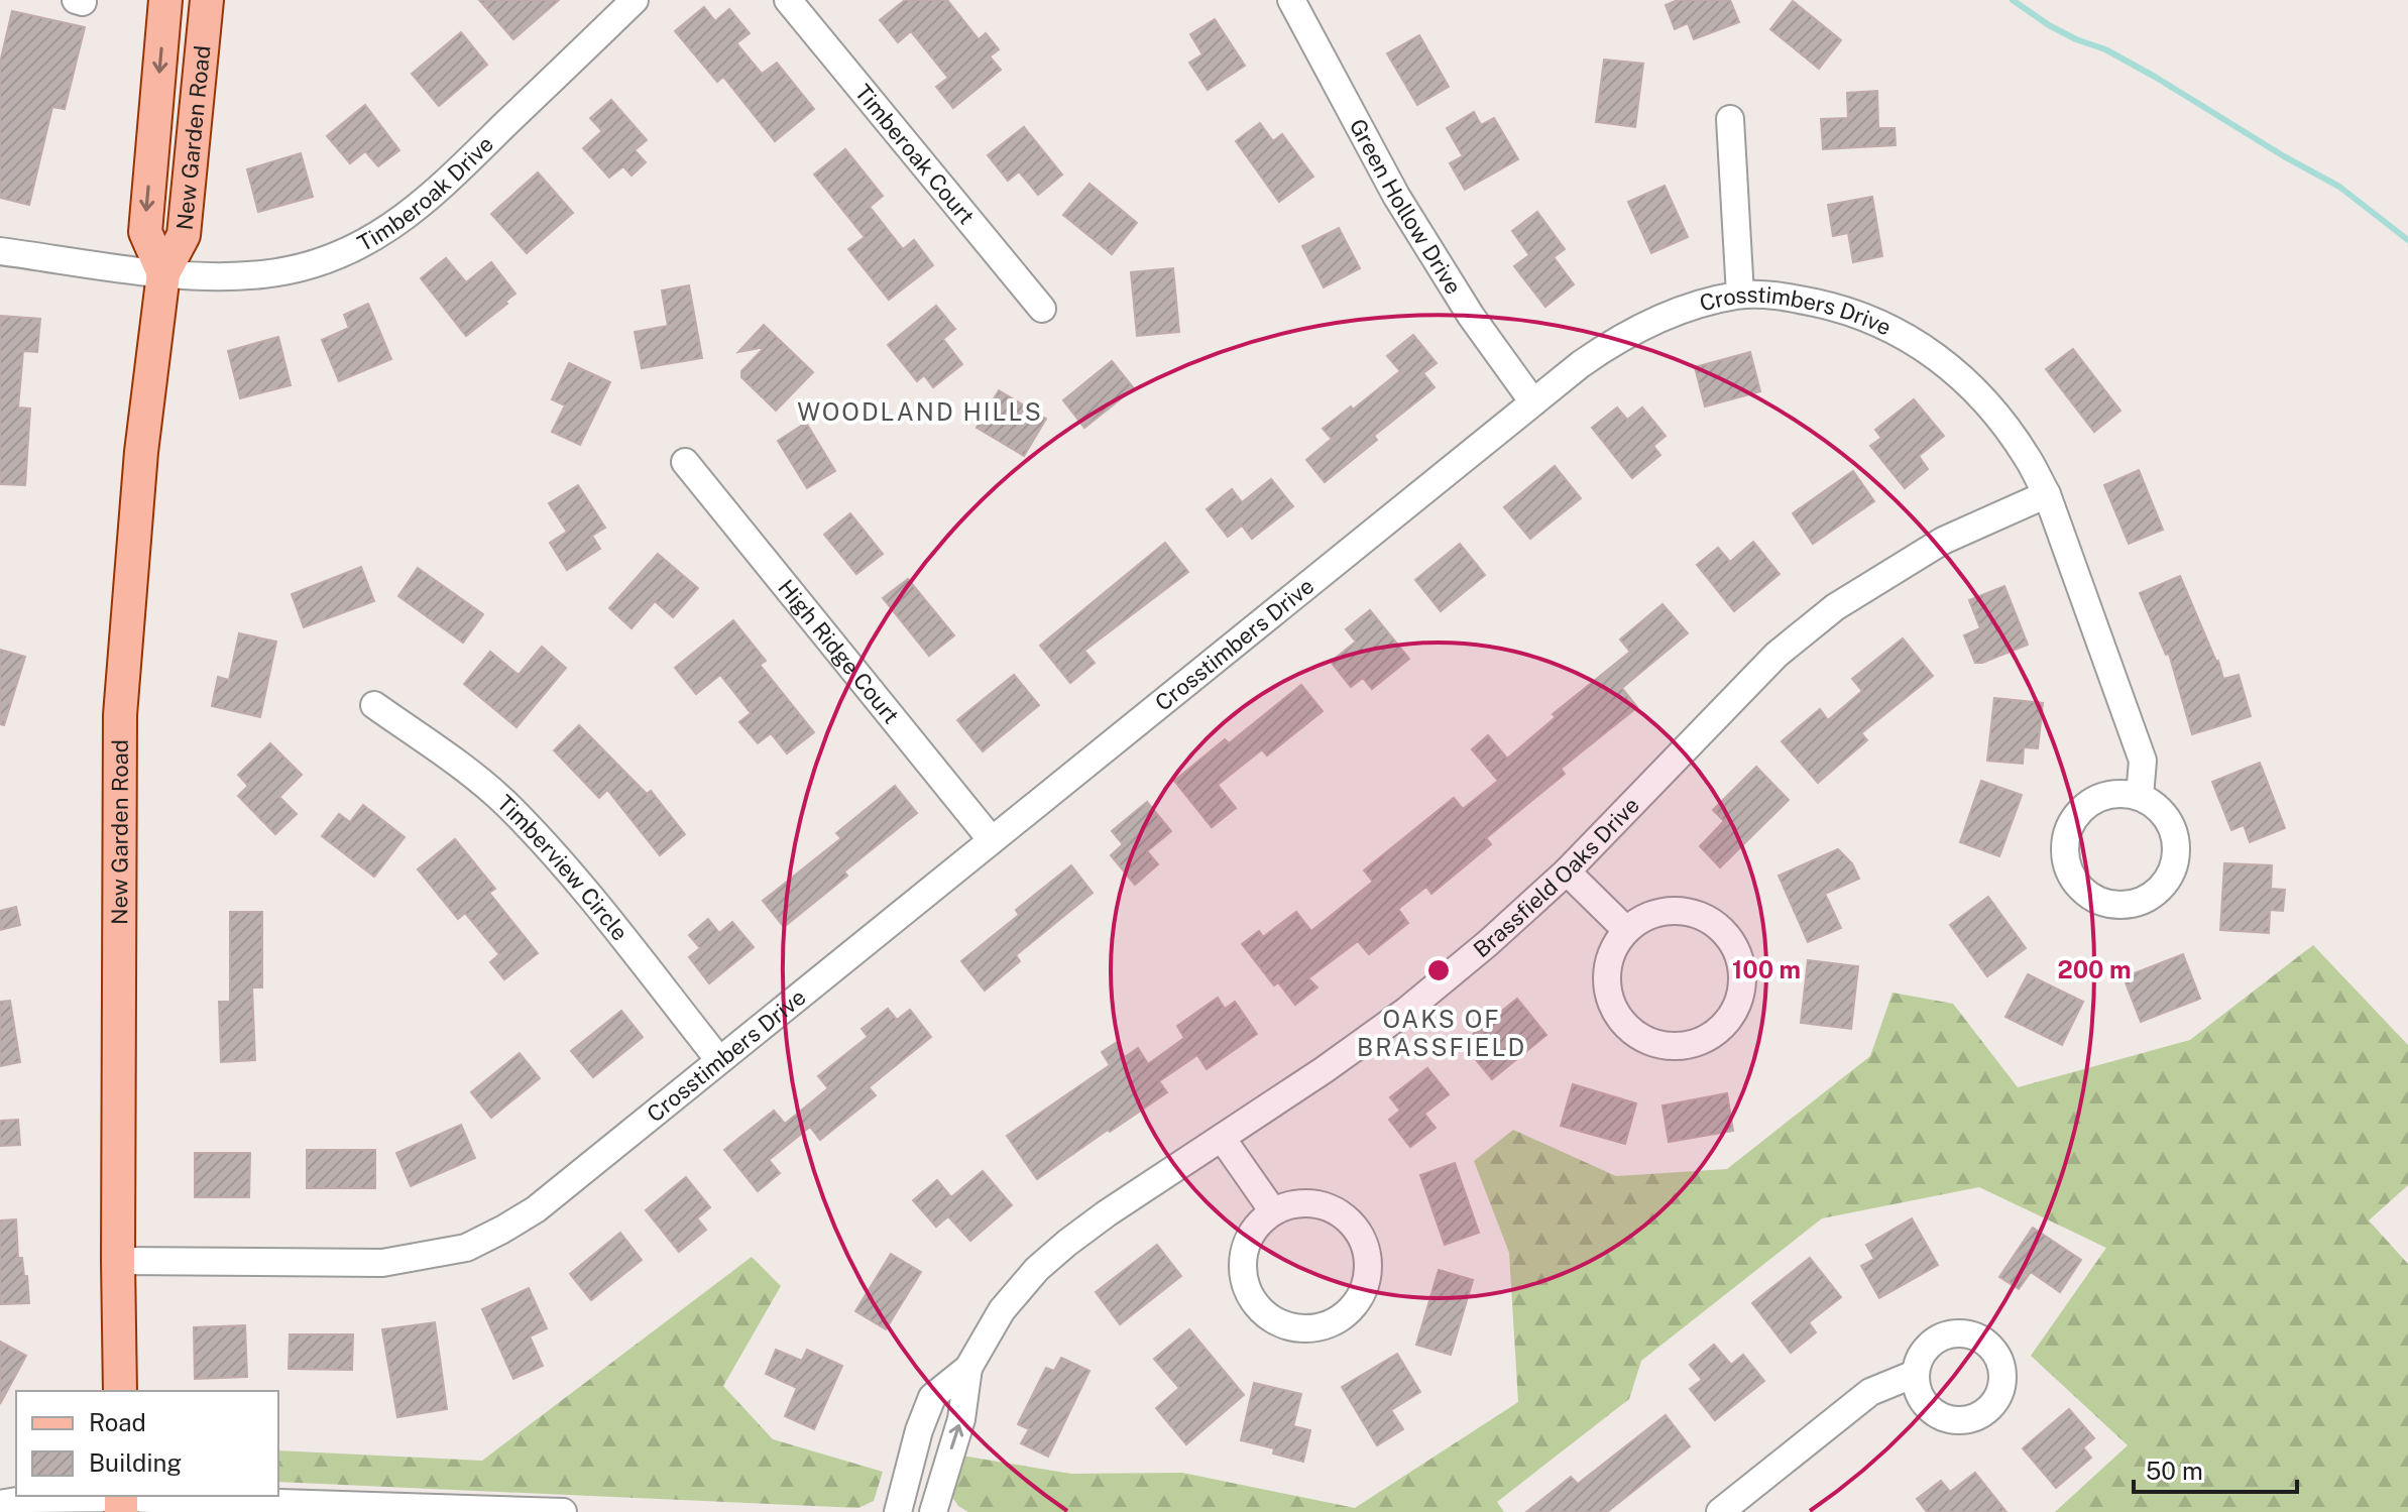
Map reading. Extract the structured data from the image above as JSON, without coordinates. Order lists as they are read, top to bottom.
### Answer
{
  "streets": {
    "main road": ["New Garden Road"],
    "street": [
      "Timberoak Court",
      "Timberoak Drive",
      "Green Hollow Drive",
      "Crosstimbers Drive",
      "High Ridge Court",
      "Timberview Circle",
      "Brassfield Oaks Drive"
    ]
  },
  "crossings": [
    ["New Garden Road", "Timberoak Drive"],
    ["New Garden Road", "Crosstimbers Drive"],
    ["Green Hollow Drive", "Crosstimbers Drive"],
    ["Crosstimbers Drive", "High Ridge Court"],
    ["Crosstimbers Drive", "Timberview Circle"],
    ["Crosstimbers Drive", "Brassfield Oaks Drive"]
  ],
  "districts": ["WOODLAND HILLS", "OAKS OF BRASSFIELD"],
  "legend": ["Road", "Building"],
  "scale_bar": "50 m",
  "rings": ["100 m", "200 m"]
}
